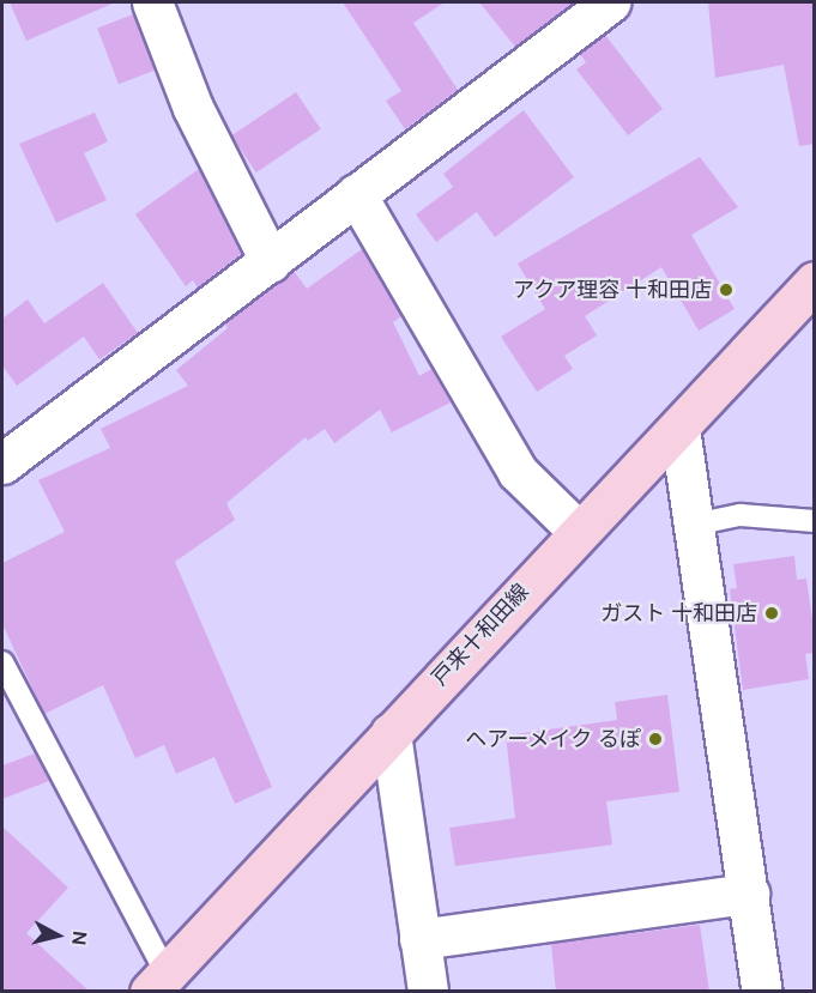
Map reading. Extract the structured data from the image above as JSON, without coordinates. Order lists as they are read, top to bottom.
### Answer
{
  "streets": {
    "main road": ["戸来十和田線"]
  },
  "places": ["アクア理容 十和田店", "ガスト 十和田店", "ヘアーメイク るぽ"],
  "north": "right"
}
